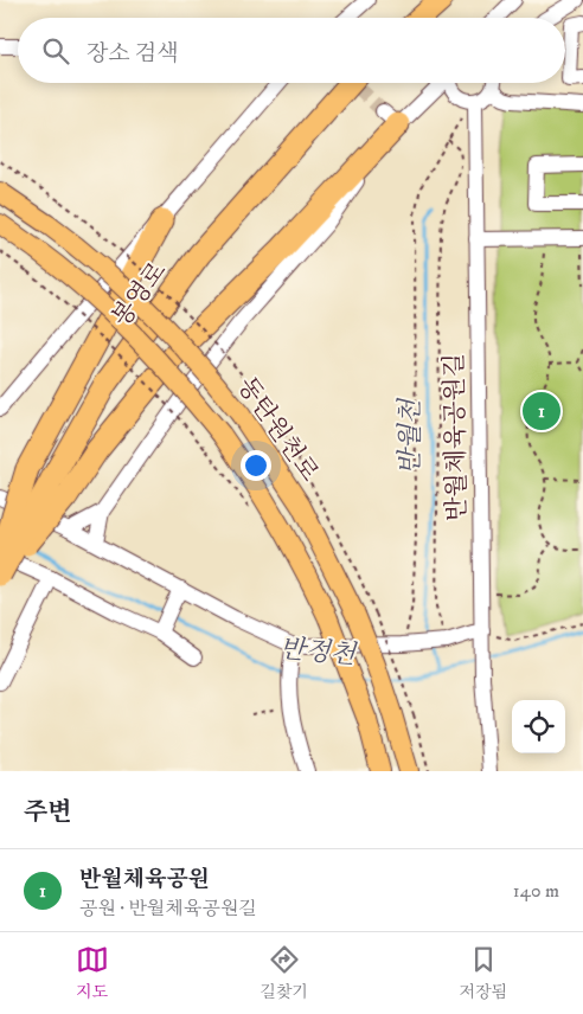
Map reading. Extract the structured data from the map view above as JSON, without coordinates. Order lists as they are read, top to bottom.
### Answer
{
  "streets": {
    "highway": ["봉영로"],
    "main road": ["동탄원천로"],
    "street": ["반월체육공원길"]
  },
  "water": ["반월천", "반정천"],
  "page": {
    "search": "장소 검색",
    "pins": "1",
    "heading": "주변",
    "list": [
      {
        "mark": "1",
        "name": "반월체육공원",
        "note": "공원 · 반월체육공원길",
        "value": "140 m"
      }
    ],
    "nav": ["지도", "길찾기", "저장됨"]
  }
}
